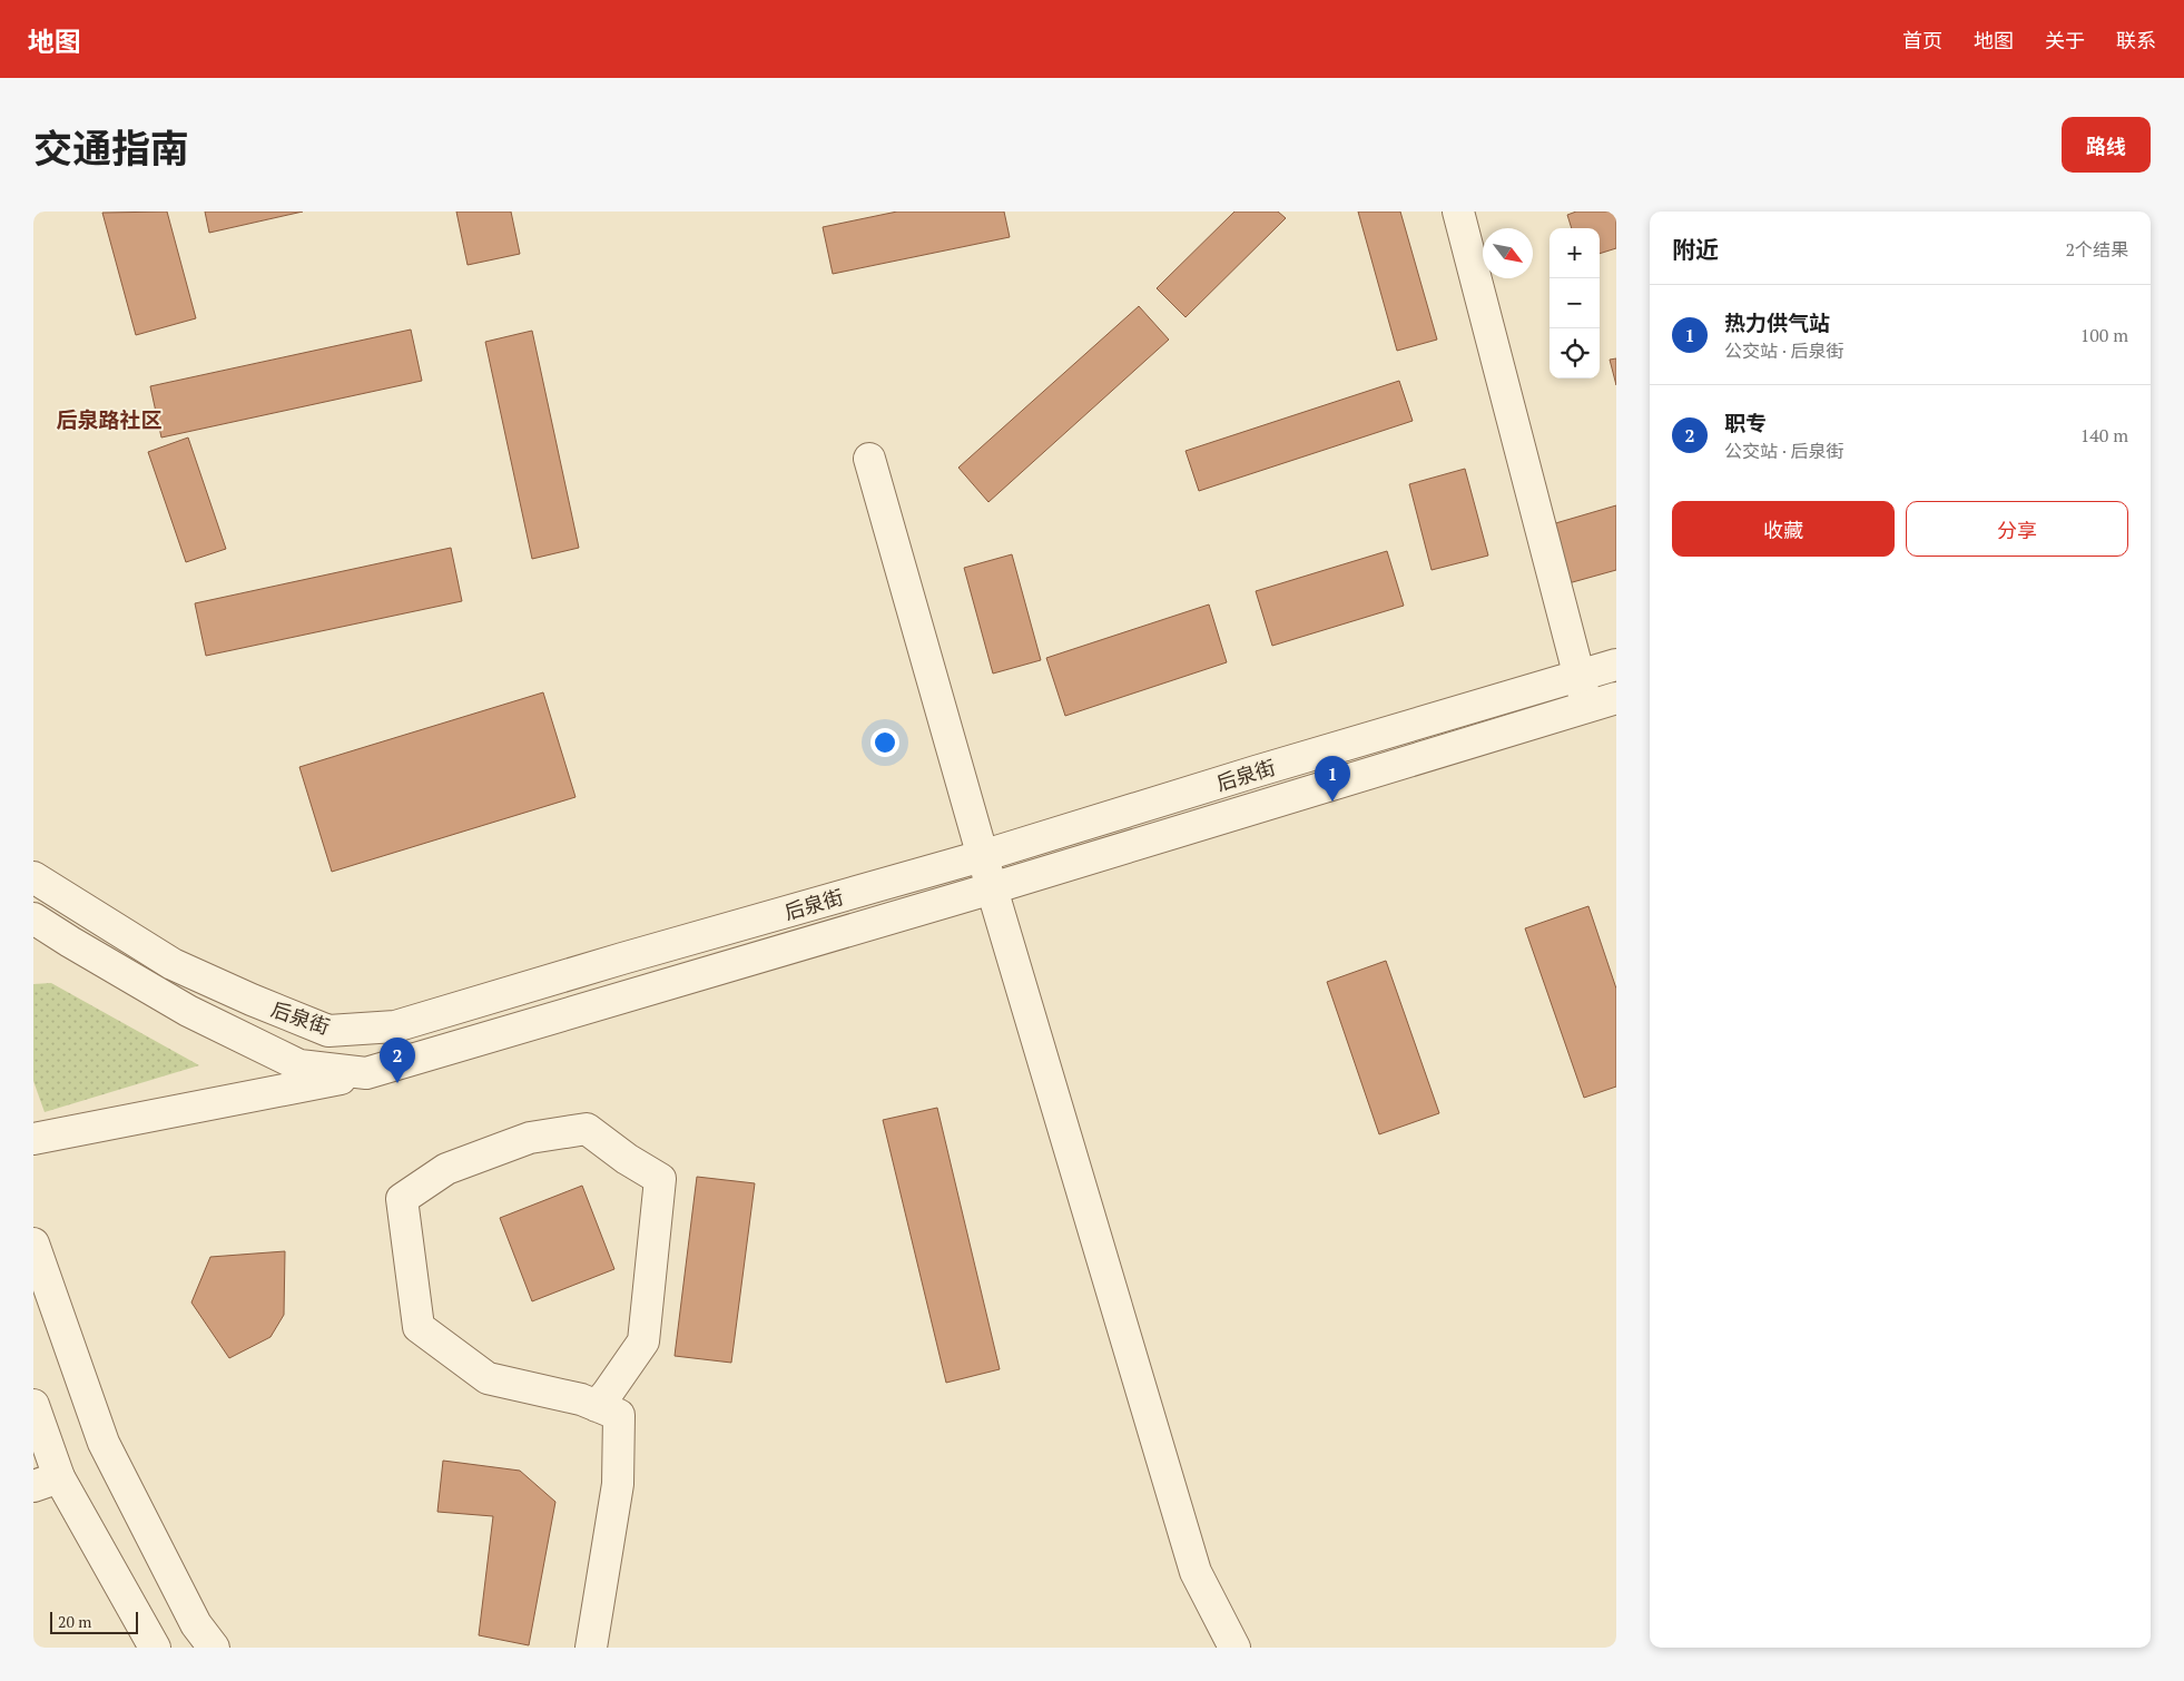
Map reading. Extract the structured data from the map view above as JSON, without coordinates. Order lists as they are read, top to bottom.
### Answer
{
  "streets": {
    "street": ["后泉街"]
  },
  "districts": ["后泉路社区"],
  "scale_bar": "20 m",
  "north": "bottom right",
  "page": {
    "header": "地图",
    "nav": [
      "首页",
      "地图",
      "关于",
      "联系"
    ],
    "title": "交通指南",
    "buttons": [
      "路线",
      ["收藏", "分享"]
    ],
    "heading": ["附近", "2个结果"],
    "map_buttons": ["+", "−"],
    "list": [
      {
        "mark": "1",
        "name": "热力供气站",
        "note": "公交站 · 后泉街",
        "value": "100 m"
      },
      {
        "mark": "2",
        "name": "职专",
        "note": "公交站 · 后泉街",
        "value": "140 m"
      }
    ],
    "pins": ["1", "2"],
    "scale": "20 m"
  }
}
